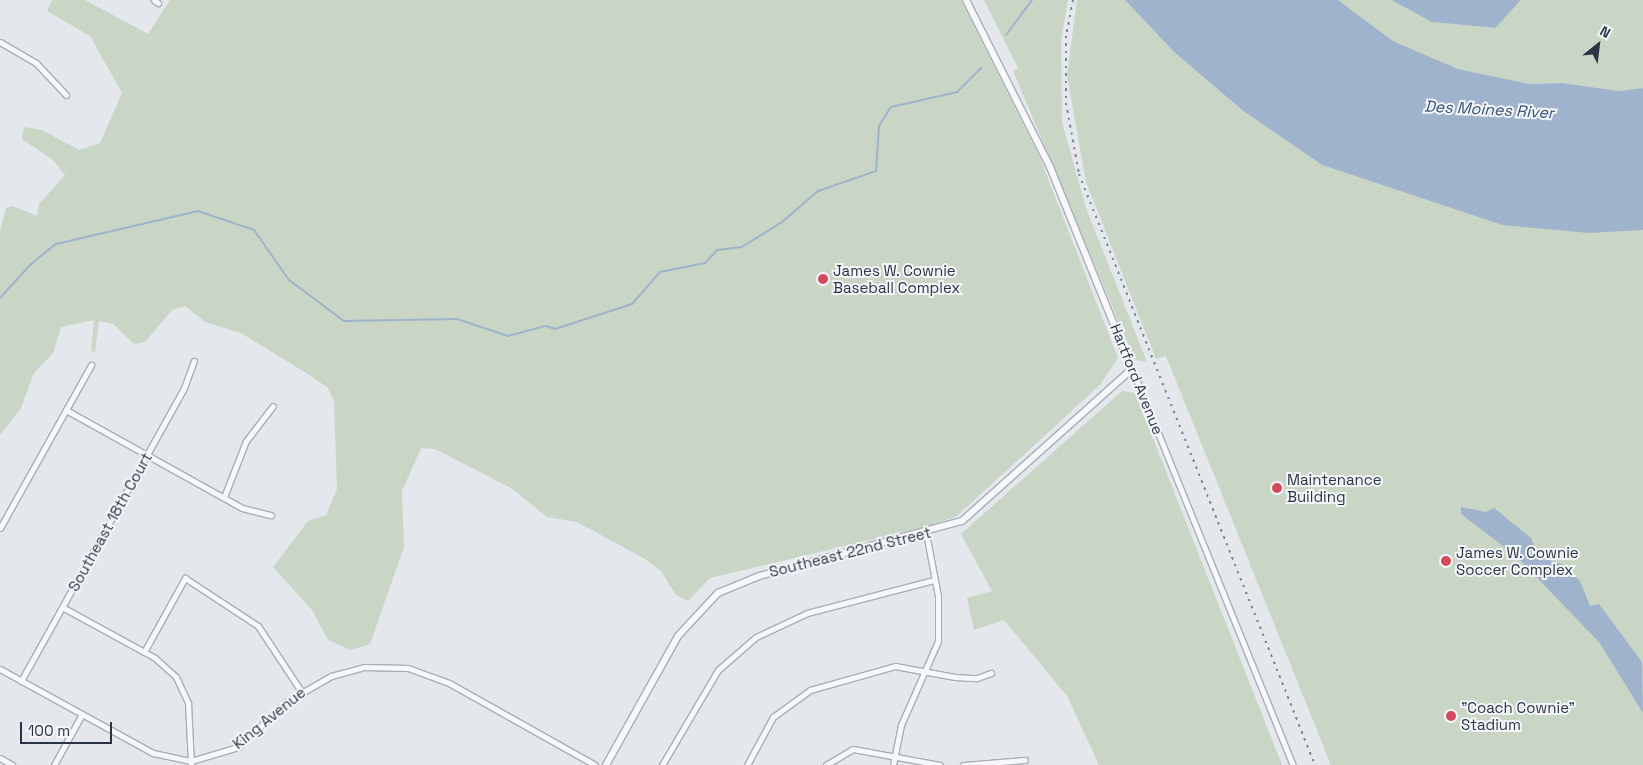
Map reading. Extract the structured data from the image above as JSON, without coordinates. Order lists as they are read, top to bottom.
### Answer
{
  "streets": {
    "street": [
      "Hartford Avenue",
      "Southeast 18th Court",
      "Southeast 22nd Street",
      "King Avenue"
    ]
  },
  "crossings": [
    ["Hartford Avenue", "Southeast 22nd Street"],
    ["Southeast 18th Court", "King Avenue"]
  ],
  "water": ["Des Moines River"],
  "places": [
    "James W. Cownie Baseball Complex",
    "Maintenance Building",
    "James W. Cownie Soccer Complex",
    "\"Coach Cownie\" Stadium"
  ],
  "scale_bar": "100 m",
  "north": "top right"
}
